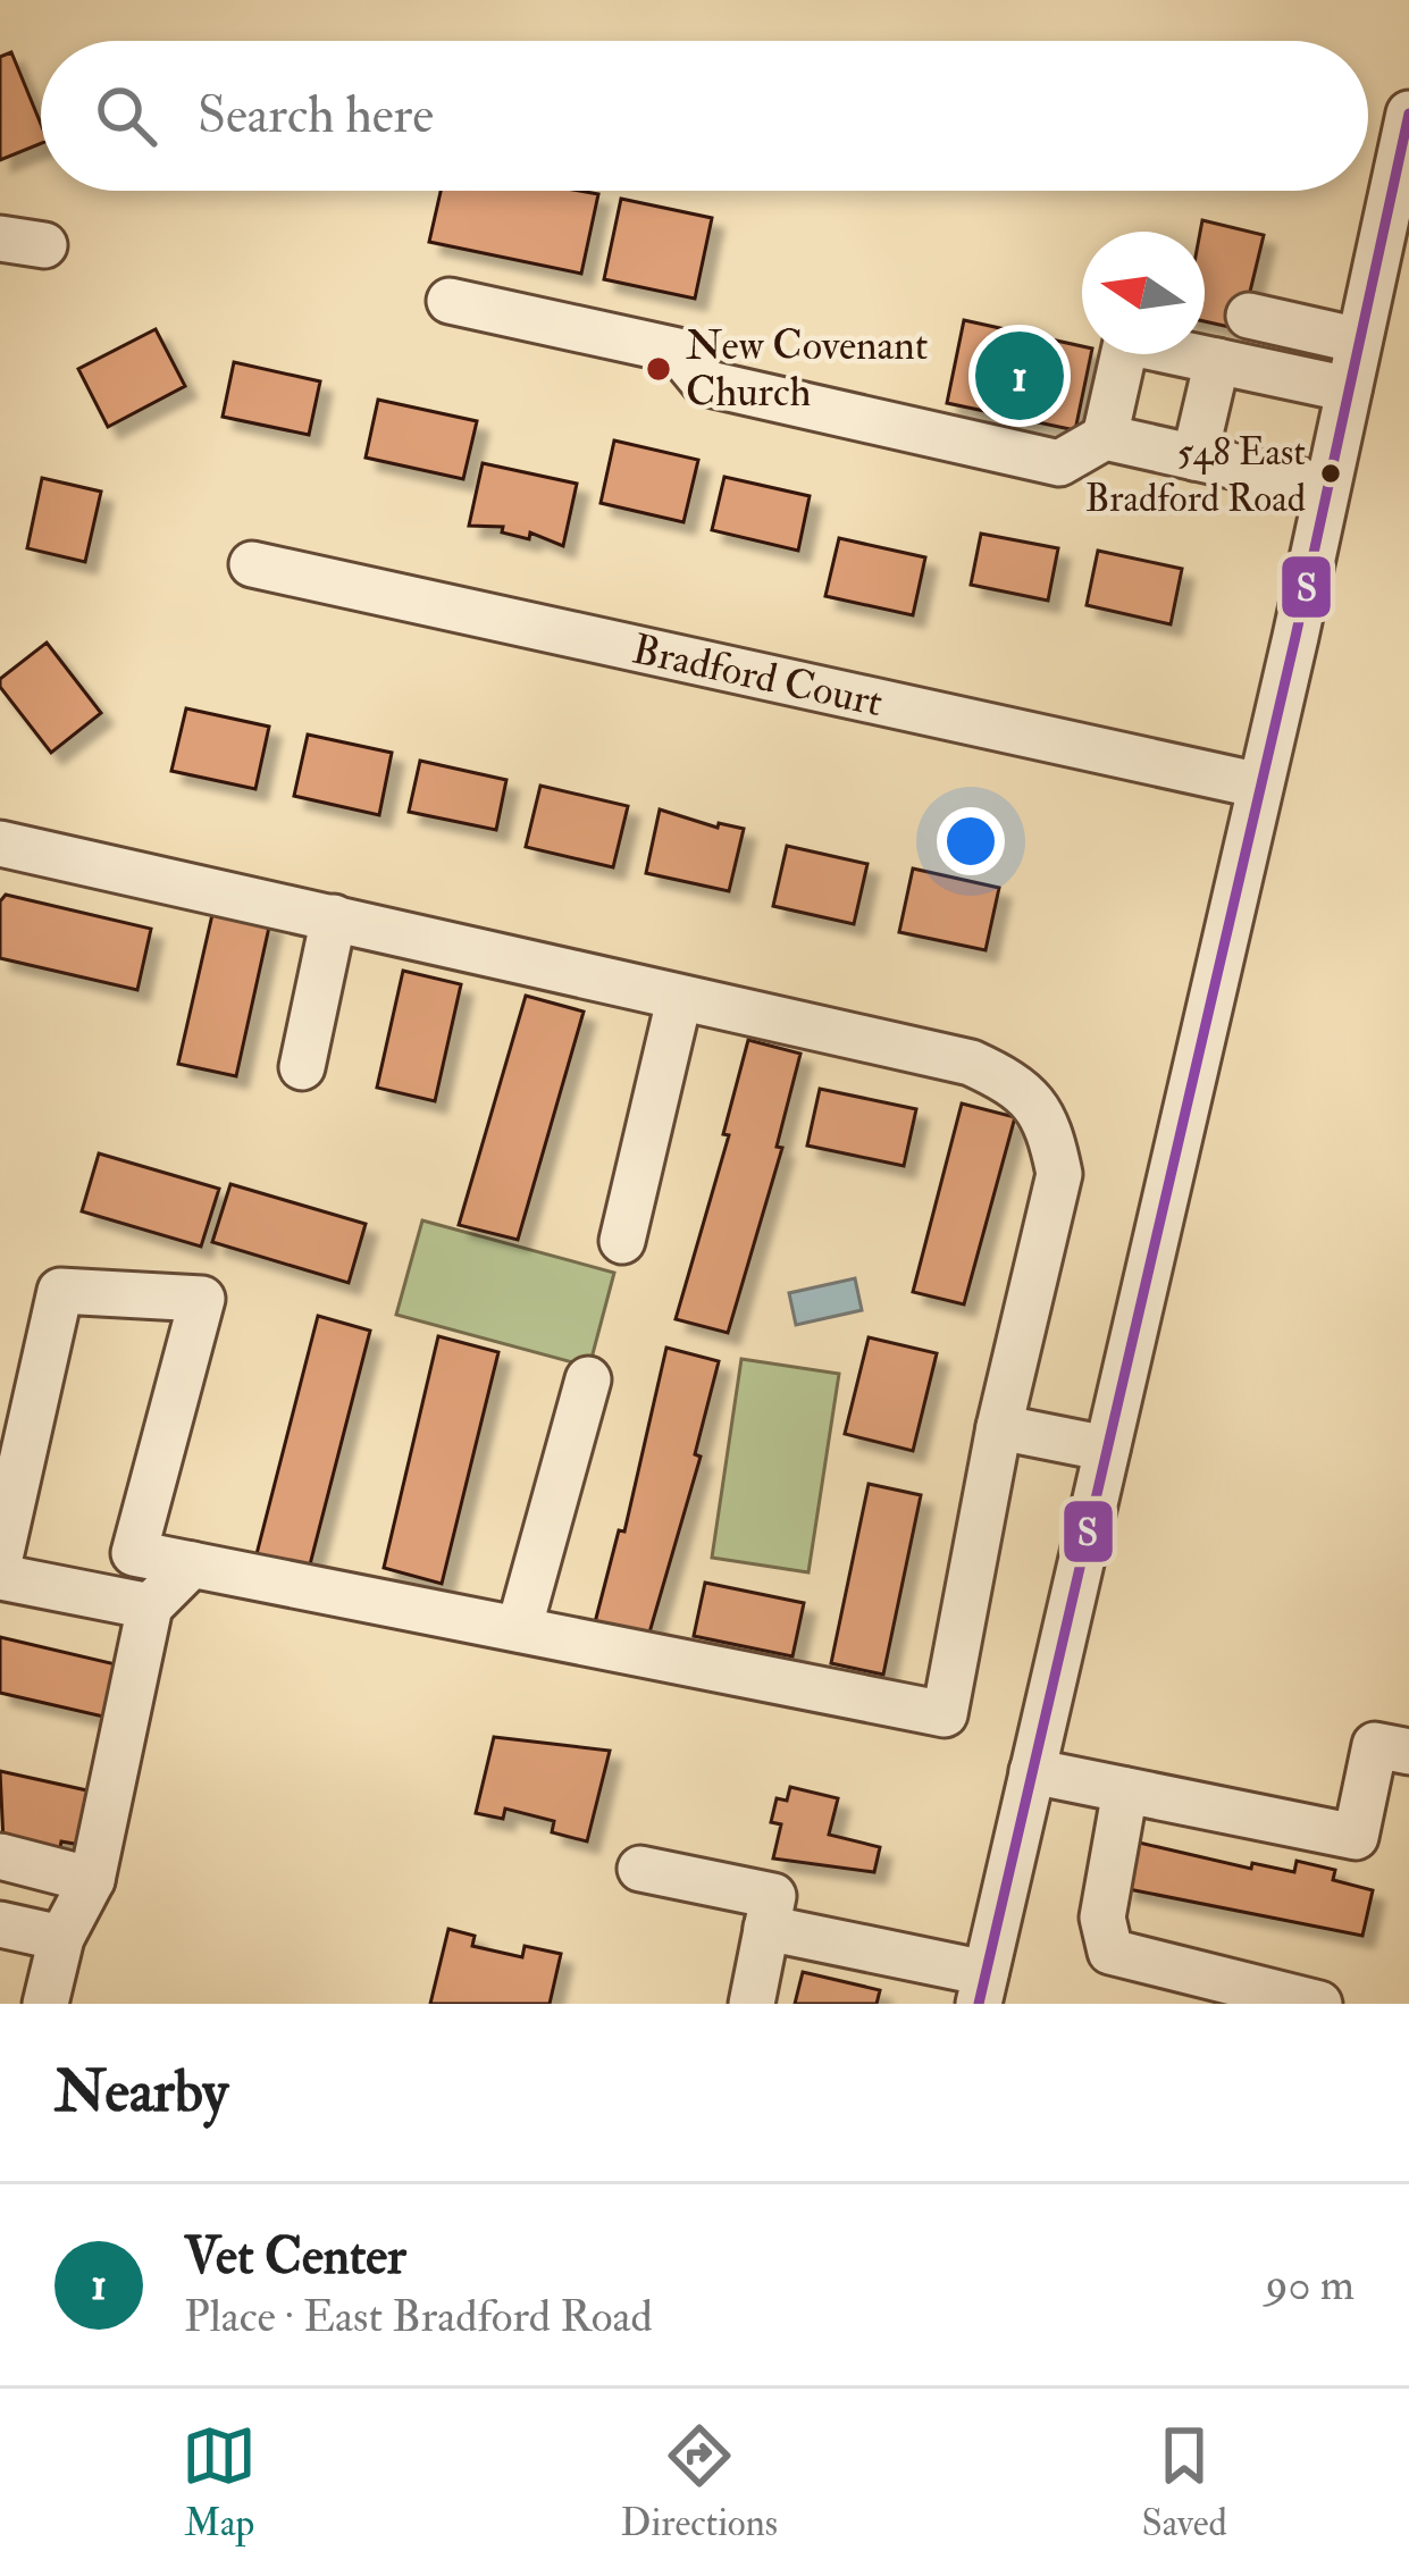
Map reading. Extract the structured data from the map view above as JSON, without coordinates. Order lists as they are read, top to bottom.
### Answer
{
  "streets": {
    "street": ["Bradford Court"]
  },
  "places": ["New Covenant Church", "548 East Bradford Road"],
  "lines": ["transit line S"],
  "north": "left",
  "page": {
    "search": "Search here",
    "pins": "1",
    "heading": "Nearby",
    "list": [
      {
        "mark": "1",
        "name": "Vet Center",
        "note": "Place · East Bradford Road",
        "value": "90 m"
      }
    ],
    "nav": ["Map", "Directions", "Saved"]
  }
}
